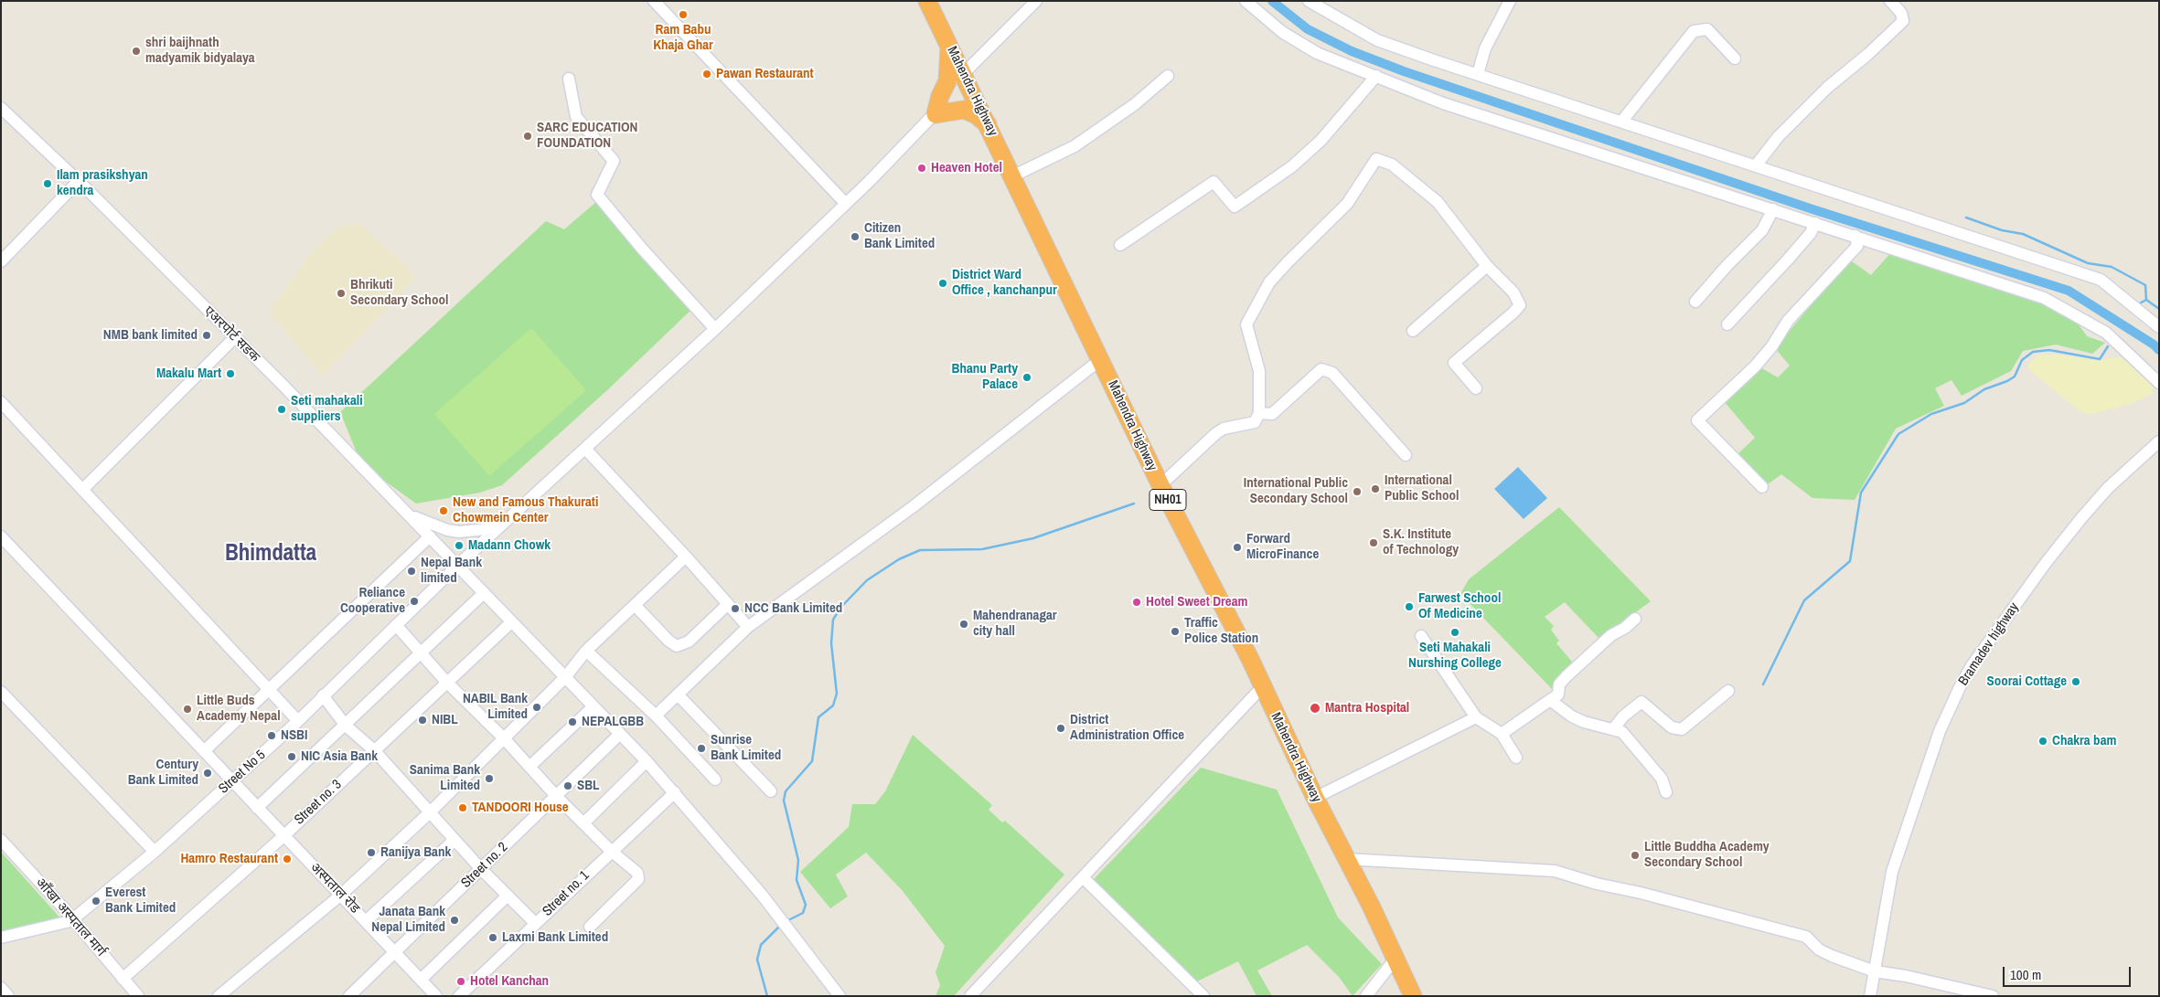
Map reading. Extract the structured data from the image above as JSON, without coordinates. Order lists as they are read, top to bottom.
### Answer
{
  "streets": {
    "highway": ["Mahendra Highway", "NH01"],
    "street": [
      "एअरपोर्ट सडक",
      "Bramadev highway",
      "Street No 5",
      "Street no. 3",
      "Street no. 2",
      "अस्पताल रोड",
      "Street no. 1",
      "आँखा अस्पताल मार्ग"
    ]
  },
  "crossings": [
    ["एअरपोर्ट सडक", "Street No 5"],
    ["एअरपोर्ट सडक", "Street no. 3"],
    ["एअरपोर्ट सडक", "Street no. 2"],
    ["एअरपोर्ट सडक", "Street no. 1"],
    ["Street No 5", "अस्पताल रोड"],
    ["Street No 5", "आँखा अस्पताल मार्ग"],
    ["Street no. 3", "अस्पताल रोड"],
    ["Street no. 3", "आँखा अस्पताल मार्ग"],
    ["Street no. 2", "अस्पताल रोड"]
  ],
  "districts": ["Bhimdatta"],
  "places": [
    "Ram Babu Khaja Ghar",
    "shri baijhnath madyamik bidyalaya",
    "Pawan Restaurant",
    "SARC EDUCATION FOUNDATION",
    "Heaven Hotel",
    "Ilam prasikshyan kendra",
    "Citizen Bank Limited",
    "District Ward Office , kanchanpur",
    "Bhrikuti Secondary School",
    "NMB bank limited",
    "Makalu Mart",
    "Bhanu Party Palace",
    "Seti mahakali suppliers",
    "International Public School",
    "International Public Secondary School",
    "New and Famous Thakurati Chowmein Center",
    "S.K. Institute of Technology",
    "Madann Chowk",
    "Forward MicroFinance",
    "Nepal Bank limited",
    "Reliance Cooperative",
    "Hotel Sweet Dream",
    "Farwest School Of Medicine",
    "NCC Bank Limited",
    "Mahendranagar city hall",
    "Traffic Police Station",
    "Seti Mahakali Nurshing College",
    "Soorai Cottage",
    "NABIL Bank Limited",
    "Mantra Hospital",
    "Little Buds Academy Nepal",
    "NIBL",
    "NEPALGBB",
    "District Administration Office",
    "NSBI",
    "Chakra bam",
    "Sunrise Bank Limited",
    "NIC Asia Bank",
    "Century Bank Limited",
    "Sanima Bank Limited",
    "SBL",
    "TANDOORI House",
    "Ranijya Bank",
    "Little Buddha Academy Secondary School",
    "Hamro Restaurant",
    "Everest Bank Limited",
    "Janata Bank Nepal Limited",
    "Laxmi Bank Limited",
    "Hotel Kanchan"
  ],
  "scale_bar": "100 m"
}
